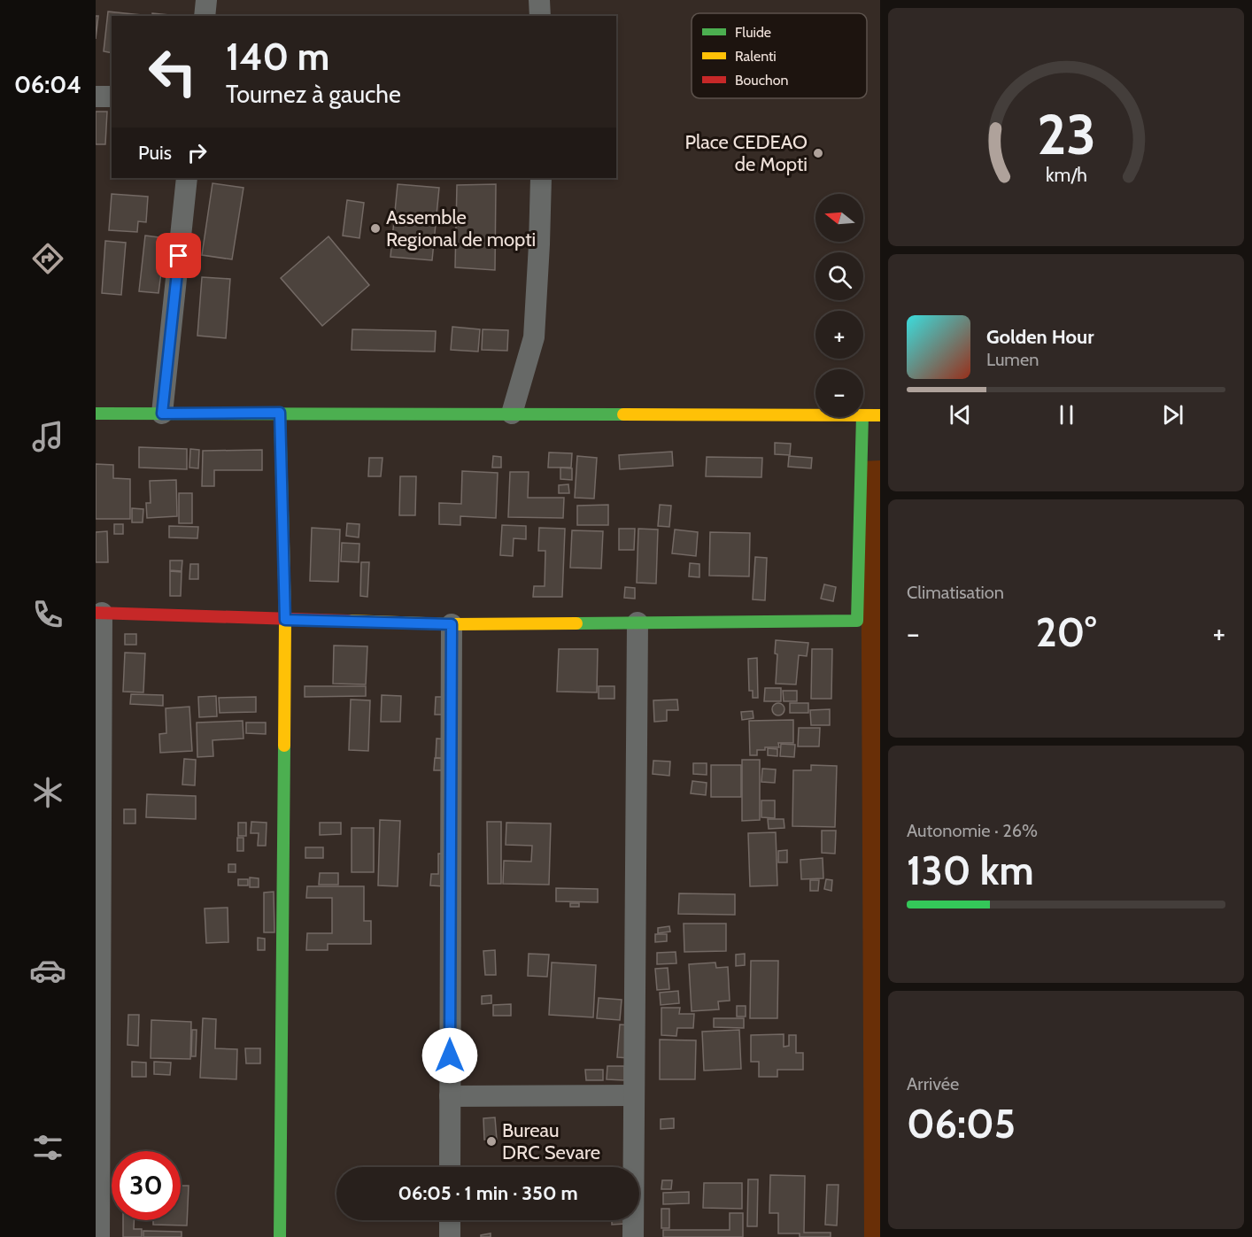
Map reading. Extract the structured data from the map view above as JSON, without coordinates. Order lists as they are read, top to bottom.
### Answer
{
  "places": ["Place CEDEAO de Mopti", "Assemble Regional de mopti", "Bureau DRC Sevare"],
  "legend": ["Fluide", "Ralenti", "Bouchon"],
  "north": "left",
  "page": {
    "tabs": "06:04",
    "turn": ["140 m", "Tournez à gauche"],
    "then": "Puis",
    "map_buttons": ["+", "−"],
    "song": ["Golden Hour", "Lumen"],
    "tile": [
      "Climatisation",
      ["Autonomie · 26%", "130 km"],
      ["Arrivée", "06:05"]
    ],
    "heat": ["−", "20°", "+"],
    "limit": "30",
    "trip": "06:05 · 1 min · 350 m",
    "gauge": ["23", "km/h"]
  }
}
